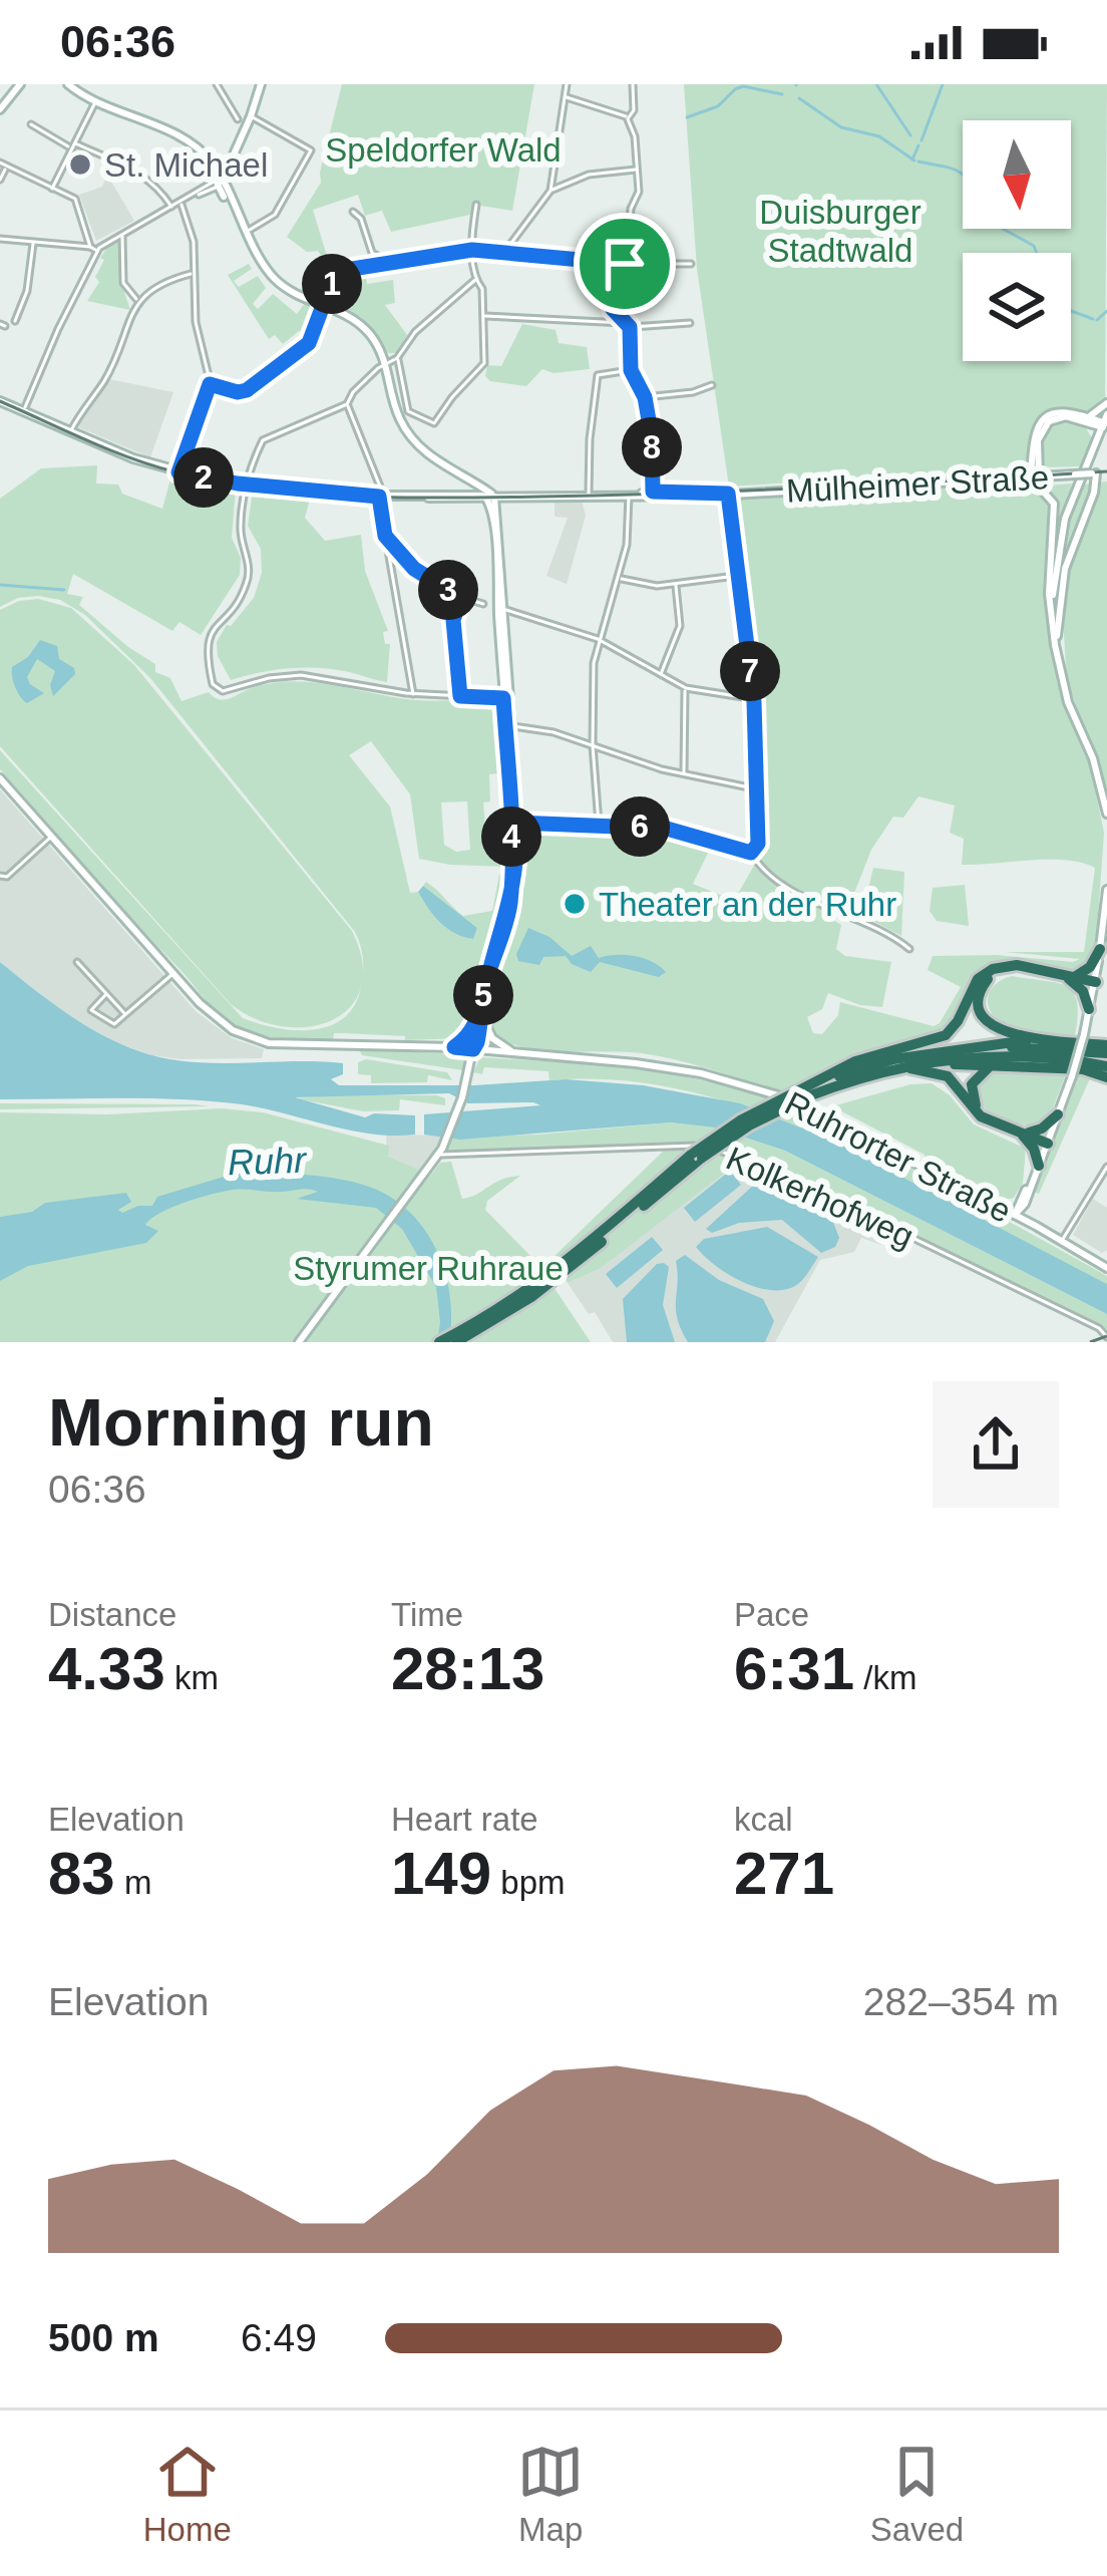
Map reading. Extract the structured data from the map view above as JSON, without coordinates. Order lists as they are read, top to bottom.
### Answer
{
  "streets": {
    "main road": ["Mülheimer Straße", "Ruhrorter Straße"],
    "street": ["Kolkerhofweg"]
  },
  "water": ["Ruhr"],
  "parks": ["Speldorfer Wald", "Duisburger Stadtwald", "Styrumer Ruhraue"],
  "places": ["St. Michael", "Theater an der Ruhr"],
  "north": "bottom",
  "page": {
    "status": "06:36",
    "pins": [
      "1",
      "8",
      "2",
      "3",
      "7",
      "6",
      "4",
      "5"
    ],
    "heading": ["Morning run", "06:36"],
    "stats": [
      ["Distance", "4.33 km"],
      ["Time", "28:13"],
      ["Pace", "6:31 /km"],
      ["Elevation", "83 m"],
      ["Heart rate", "149 bpm"],
      ["kcal", "271"]
    ],
    "chart": ["Elevation", "282–354 m"],
    "list": [
      {
        "name": "500 m",
        "note": "6:49"
      }
    ],
    "tabs": ["Home", "Map", "Saved"]
  }
}
